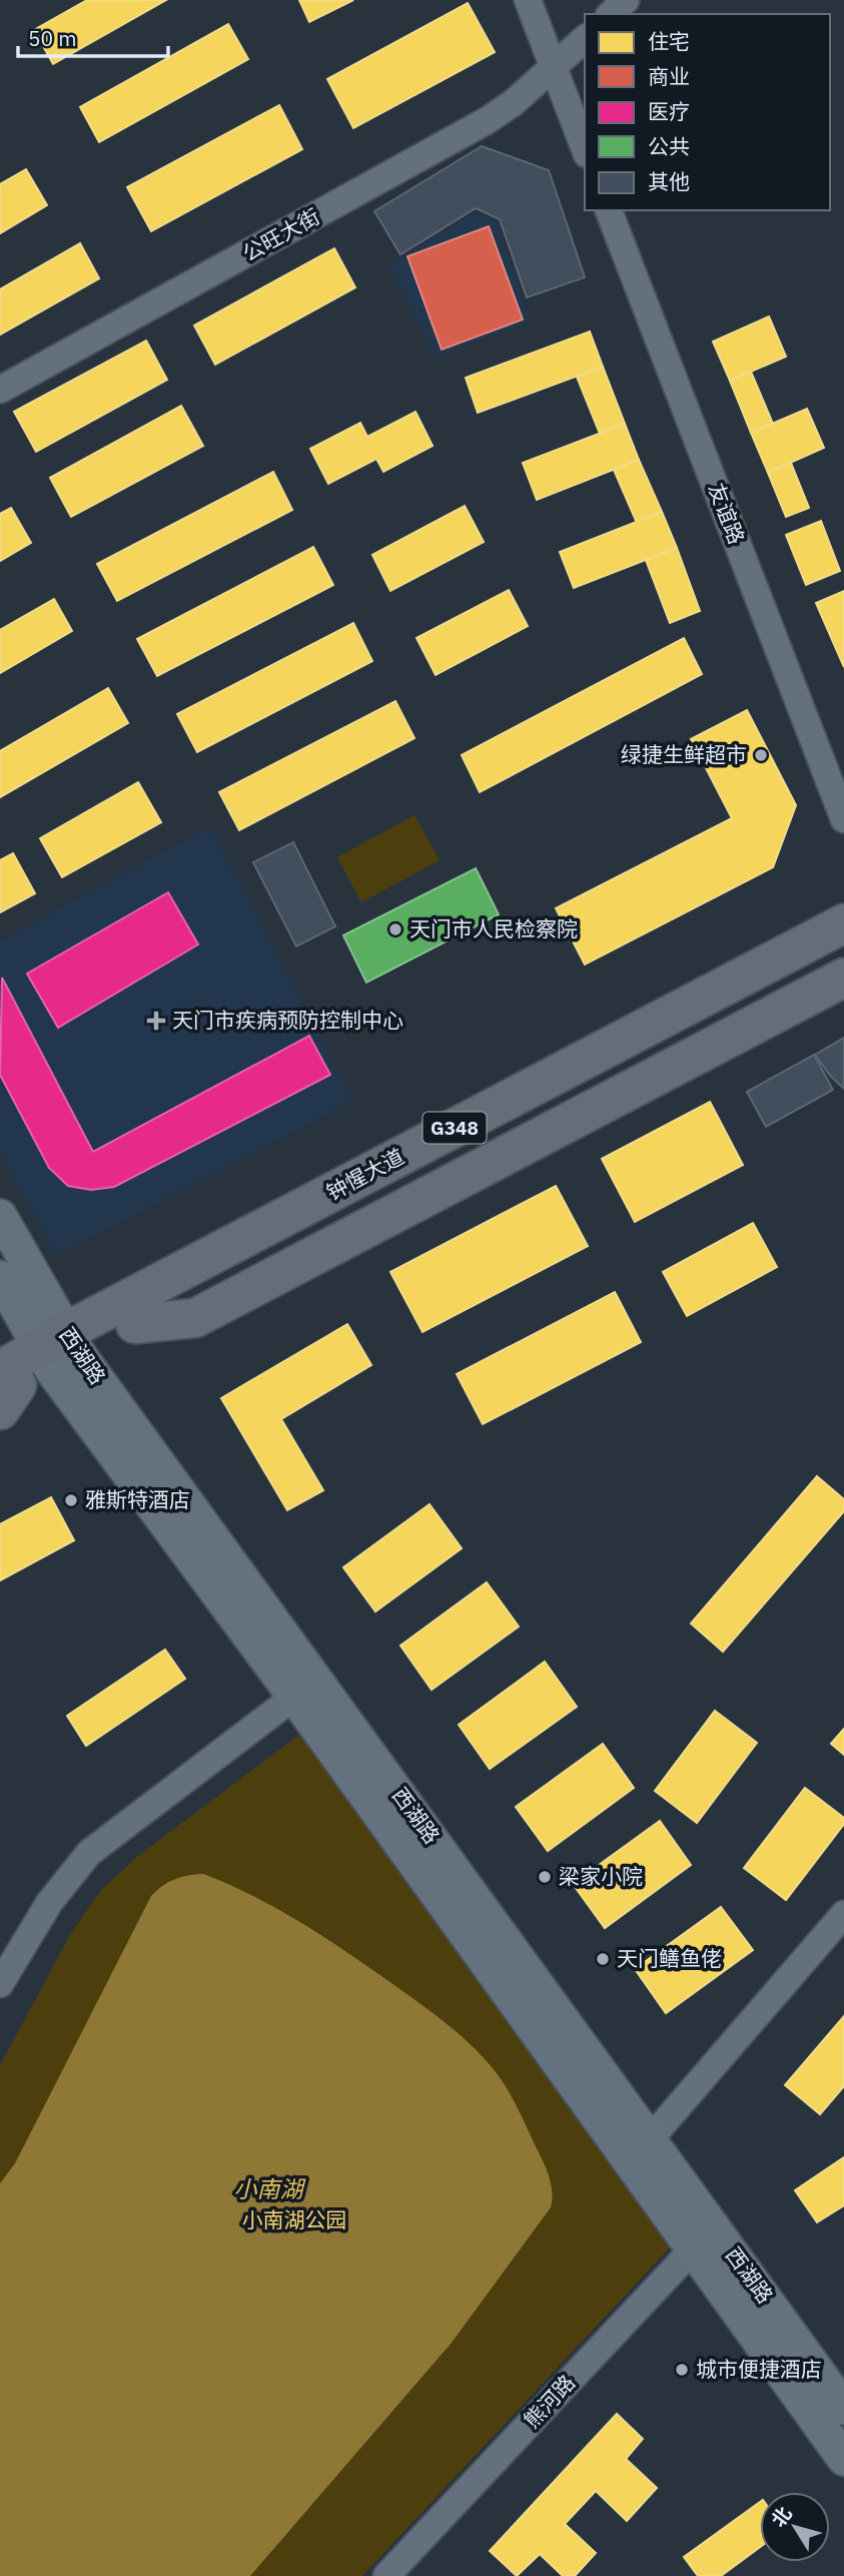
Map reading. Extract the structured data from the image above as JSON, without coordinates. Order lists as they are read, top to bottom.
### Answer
{
  "streets": {
    "highway": ["G348", "钟惺大道"],
    "main road": ["西湖路"],
    "street": ["公旺大街", "友谊路", "熊河路"]
  },
  "crossings": [
    ["钟惺大道", "西湖路"],
    ["西湖路", "熊河路"]
  ],
  "water": ["小南湖"],
  "parks": ["小南湖公园"],
  "places": {
    "other": [
      "绿捷生鲜超市",
      "天门市人民检察院",
      "雅斯特酒店",
      "梁家小院",
      "天门鳝鱼佬",
      "城市便捷酒店"
    ],
    "health": ["天门市疾病预防控制中心"]
  },
  "legend": [
    "住宅",
    "商业",
    "医疗",
    "公共",
    "其他"
  ],
  "scale_bar": "50 m",
  "north": "top left"
}
